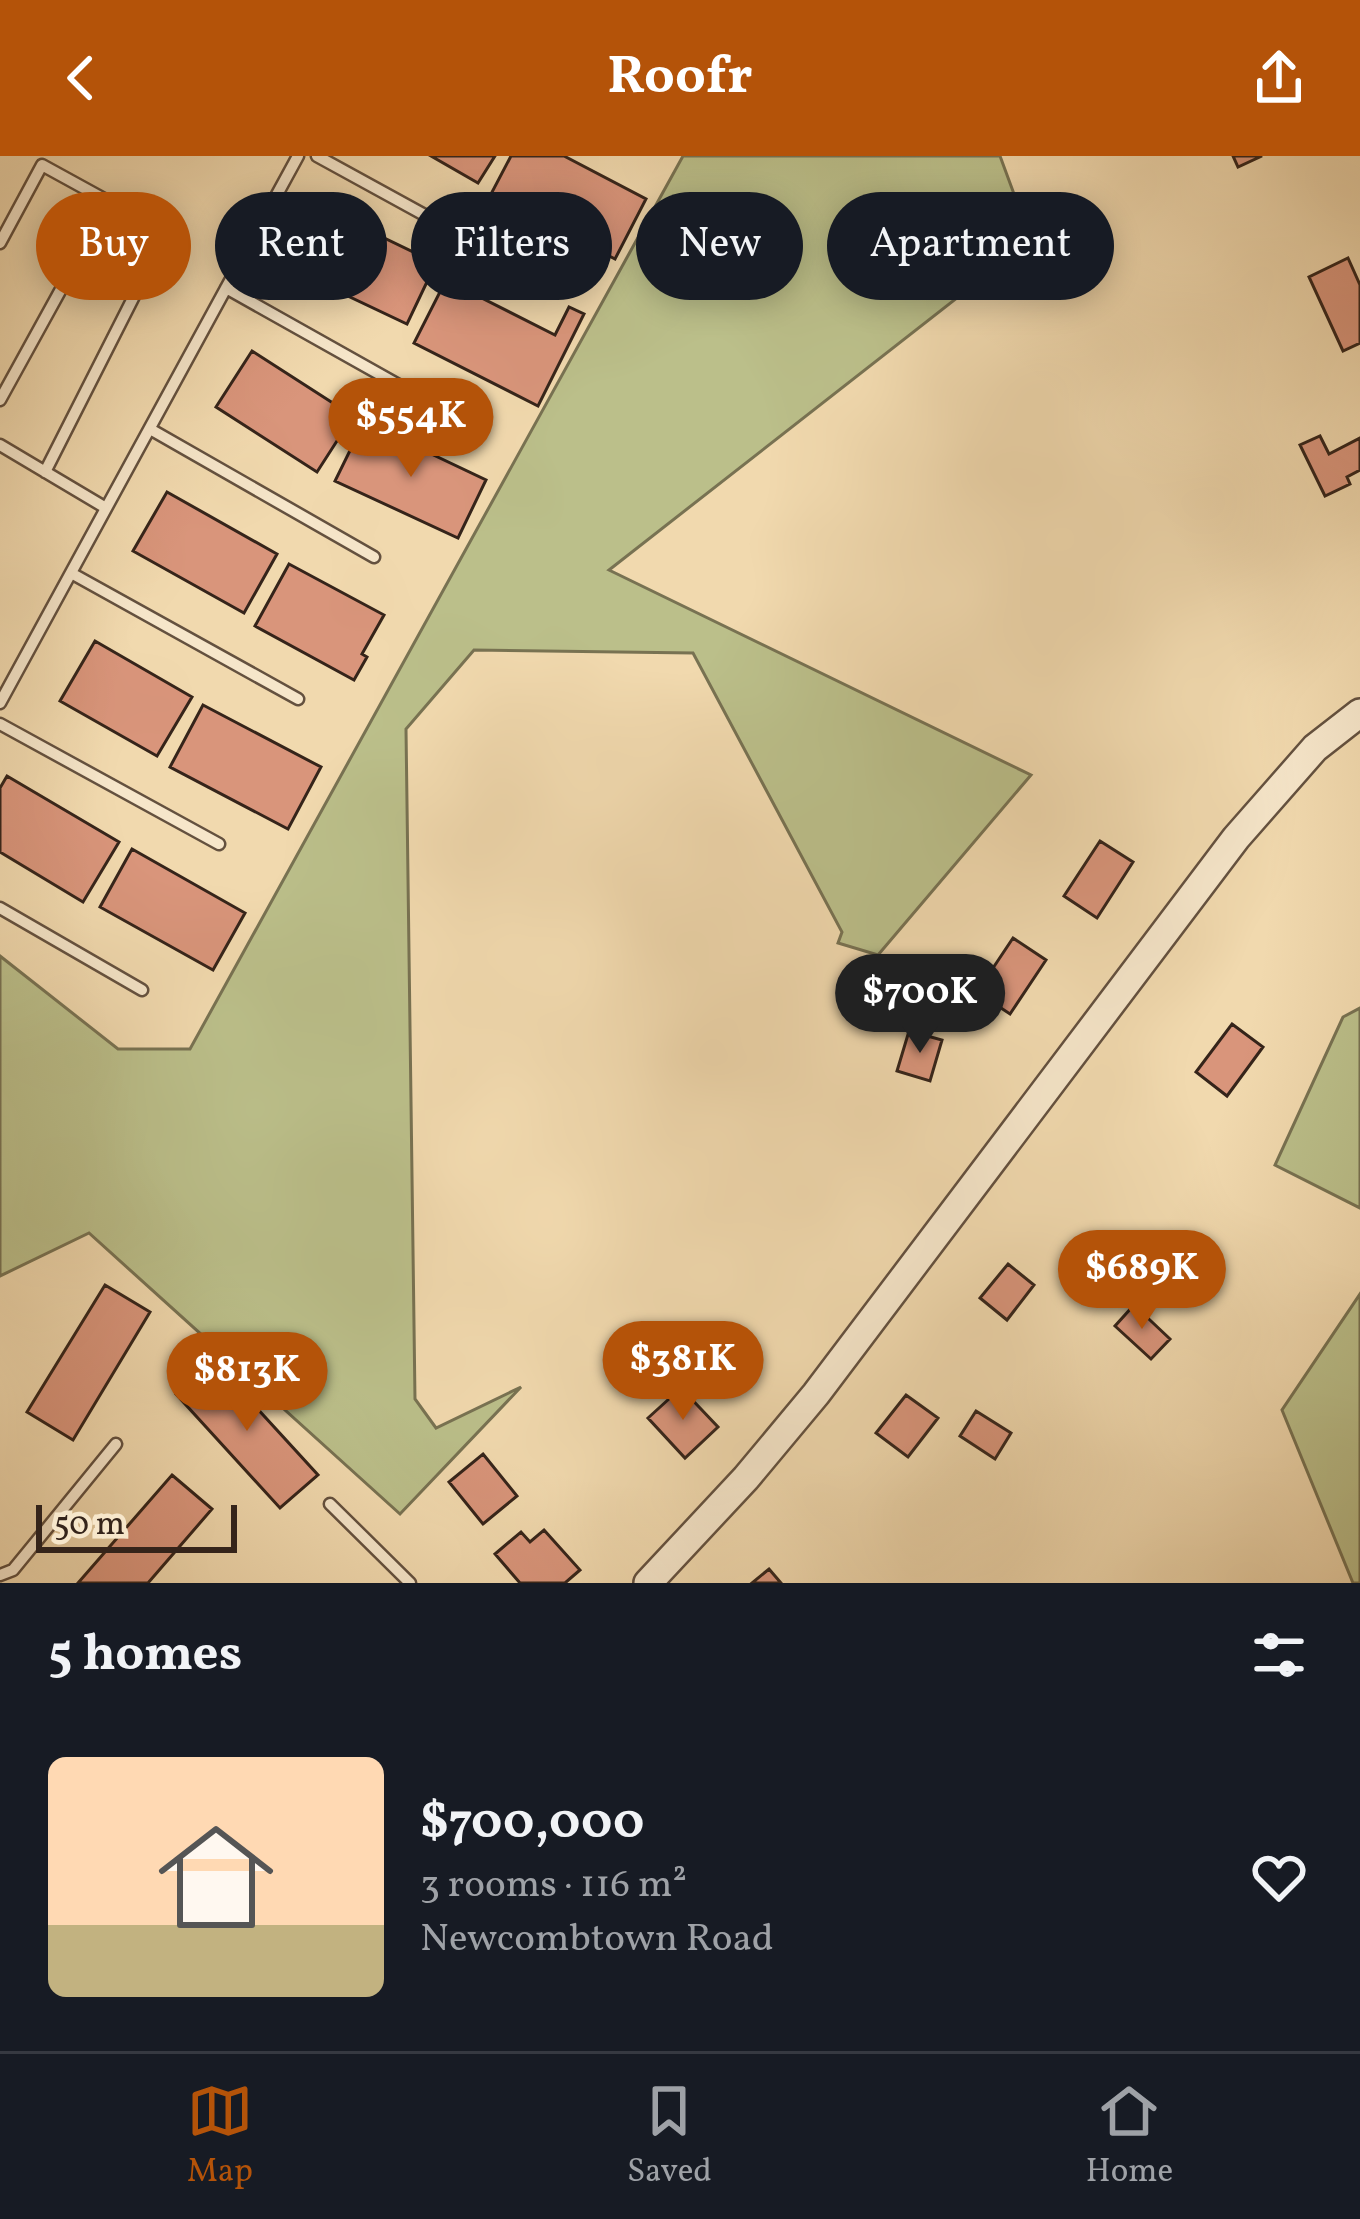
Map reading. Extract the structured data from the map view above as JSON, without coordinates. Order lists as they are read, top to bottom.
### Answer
{
  "scale_bar": "50 m",
  "page": {
    "header": "Roofr",
    "chip": [
      "Buy",
      "Rent",
      "Filters",
      "New",
      "Apartment"
    ],
    "price": [
      "$554K",
      "$700K",
      "$689K",
      "$381K",
      "$813K"
    ],
    "scale": "50 m",
    "heading": "5 homes",
    "list": [
      {
        "name": "$700,000",
        "note": "3 rooms · 116 m² · Newcombtown Road"
      }
    ],
    "tabs": ["Map", "Saved", "Home"]
  }
}
